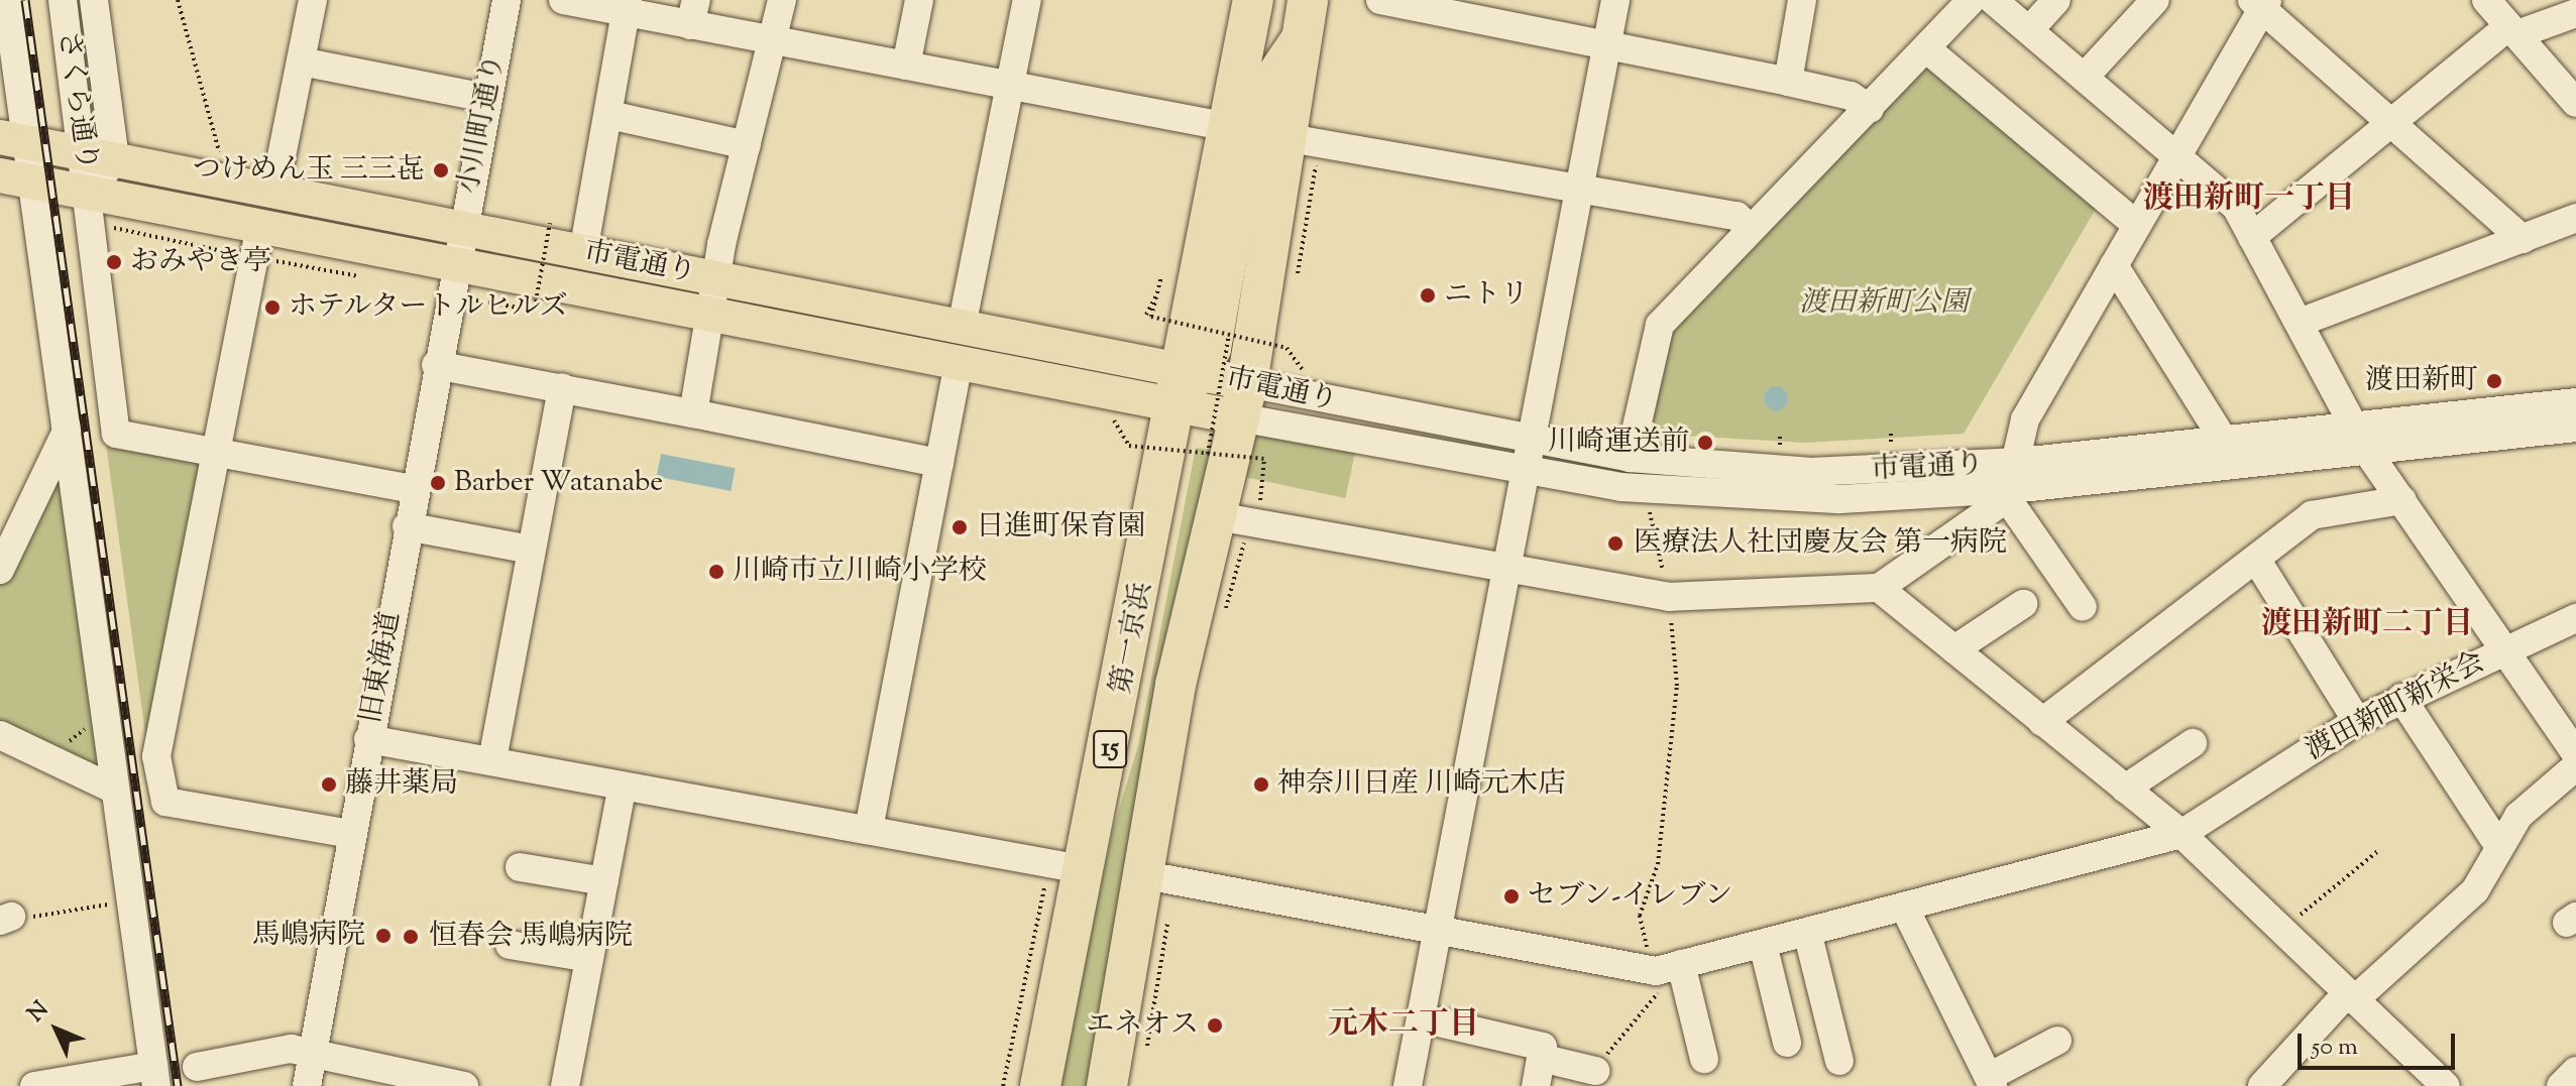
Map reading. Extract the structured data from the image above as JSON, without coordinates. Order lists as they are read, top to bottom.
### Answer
{
  "streets": {
    "highway": ["第一京浜", "15"],
    "main road": ["市電通り"],
    "street": [
      "さくら通り",
      "小川町通り",
      "旧東海道",
      "渡田新町新栄会"
    ]
  },
  "crossings": [
    ["さくら通り", "市電通り"],
    ["小川町通り", "市電通り"],
    ["小川町通り", "旧東海道"],
    ["市電通り", "第一京浜"],
    ["市電通り", "旧東海道"]
  ],
  "districts": ["渡田新町一丁目", "渡田新町二丁目", "元木二丁目"],
  "parks": ["渡田新町公園"],
  "places": [
    "つけめん玉 三三㐂",
    "おみやき亭",
    "ニトリ",
    "ホテルタートルヒルズ",
    "渡田新町",
    "川崎運送前",
    "Barber Watanabe",
    "日進町保育園",
    "医療法人社団慶友会 第一病院",
    "川崎市立川崎小学校",
    "藤井薬局",
    "神奈川日産 川崎元木店",
    "セブン-イレブン",
    "馬嶋病院",
    "恒春会 馬嶋病院",
    "エネオス"
  ],
  "scale_bar": "50 m",
  "north": "top left"
}
